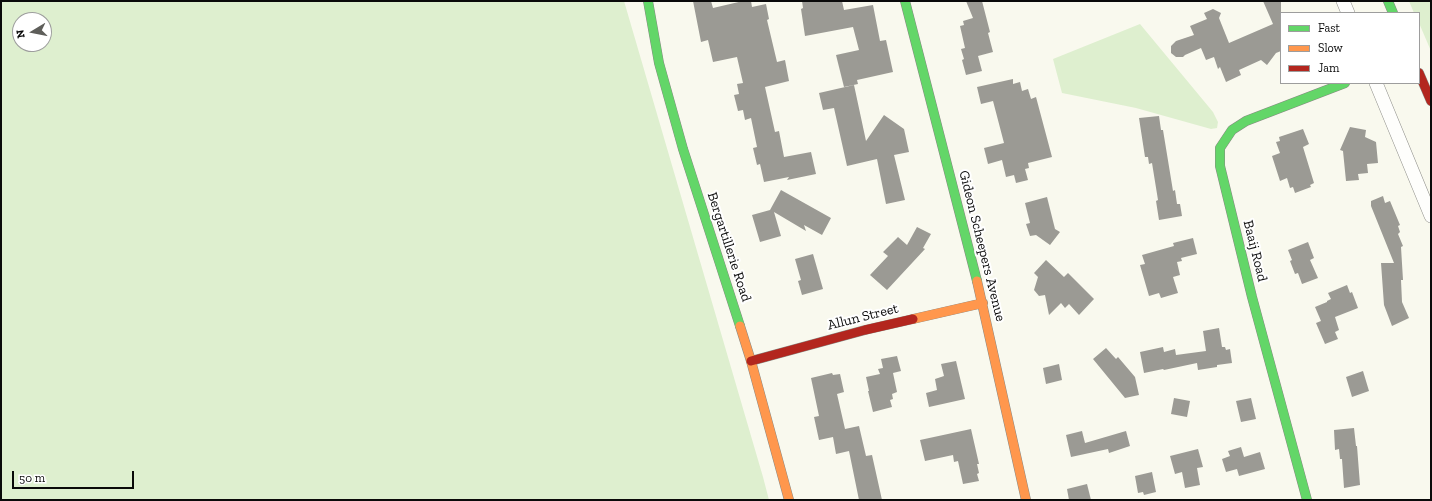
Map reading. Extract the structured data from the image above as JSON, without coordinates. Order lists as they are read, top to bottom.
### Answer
{
  "streets": {
    "street": [
      "Gideon Scheepers Avenue",
      "Bergartillerie Road",
      "Baaij Road",
      "Allun Street"
    ]
  },
  "crossings": [
    ["Gideon Scheepers Avenue", "Allun Street"],
    ["Bergartillerie Road", "Allun Street"]
  ],
  "legend": ["Fast", "Slow", "Jam"],
  "scale_bar": "50 m",
  "north": "left"
}
